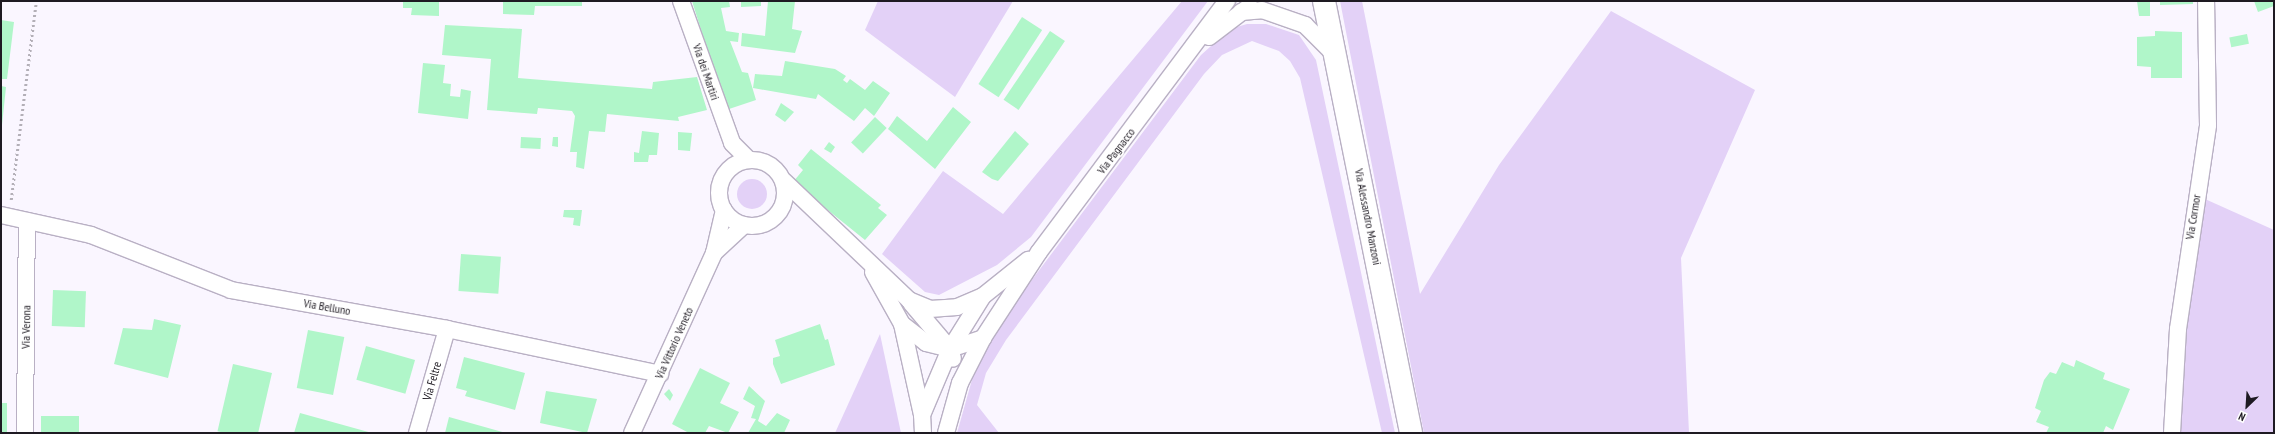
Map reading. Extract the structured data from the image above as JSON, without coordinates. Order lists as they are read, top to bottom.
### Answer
{
  "streets": {
    "street": [
      "Via dei Martiri",
      "Via Pagnacco",
      "Via Alessandro Manzoni",
      "Via Cormor",
      "Via Belluno",
      "Via Verona",
      "Via Vittorio Veneto",
      "Via Feltre"
    ]
  },
  "crossings": [
    ["Via dei Martiri", "Via Pagnacco"],
    ["Via dei Martiri", "Via Vittorio Veneto"],
    ["Via Pagnacco", "Via Vittorio Veneto"],
    ["Via Belluno", "Via Verona"],
    ["Via Belluno", "Via Vittorio Veneto"],
    ["Via Belluno", "Via Feltre"]
  ],
  "north": "bottom left"
}
